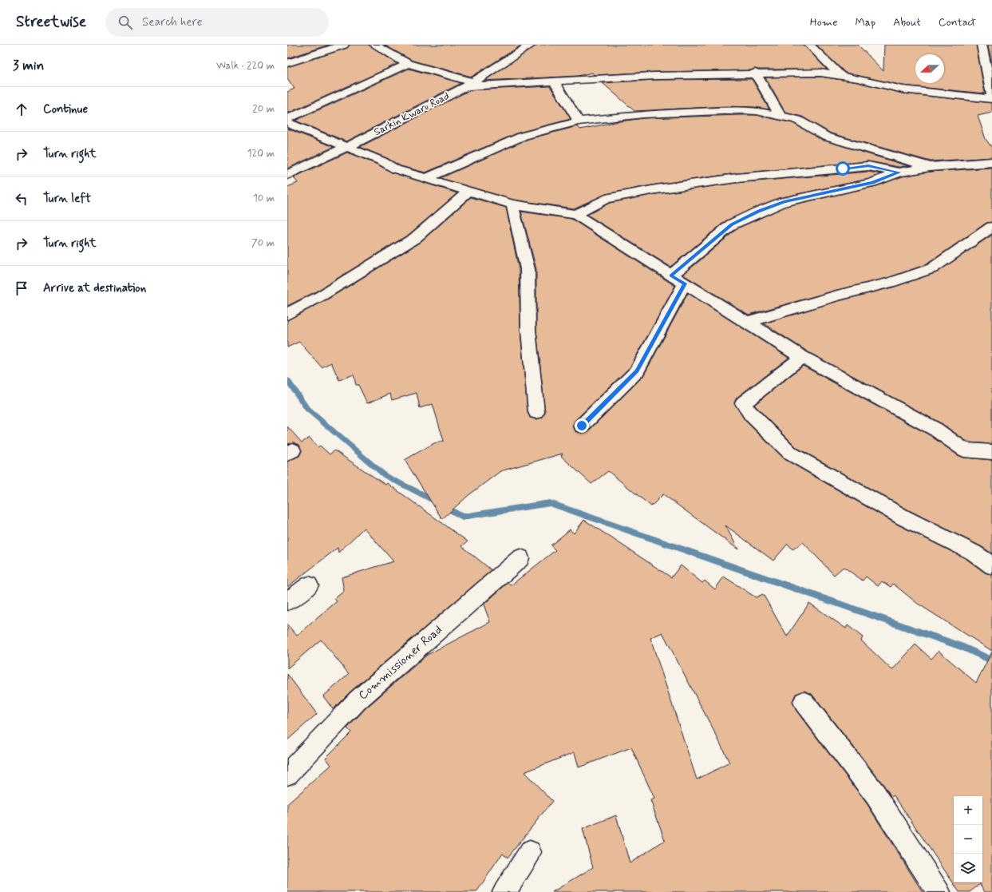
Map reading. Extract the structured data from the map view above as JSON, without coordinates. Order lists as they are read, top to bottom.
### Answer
{
  "streets": {
    "street": ["Sarkin Kwaru Road", "Commissioner Road"]
  },
  "north": "left",
  "page": {
    "header": "Streetwise",
    "search": "Search here",
    "nav": [
      "Home",
      "Map",
      "About",
      "Contact"
    ],
    "heading": ["3 min", "Walk · 220 m"],
    "list": [
      ["Continue", "20 m"],
      ["Turn right", "120 m"],
      ["Turn left", "10 m"],
      ["Turn right", "70 m"],
      "Arrive at destination"
    ],
    "map_buttons": ["+", "−"]
  }
}
